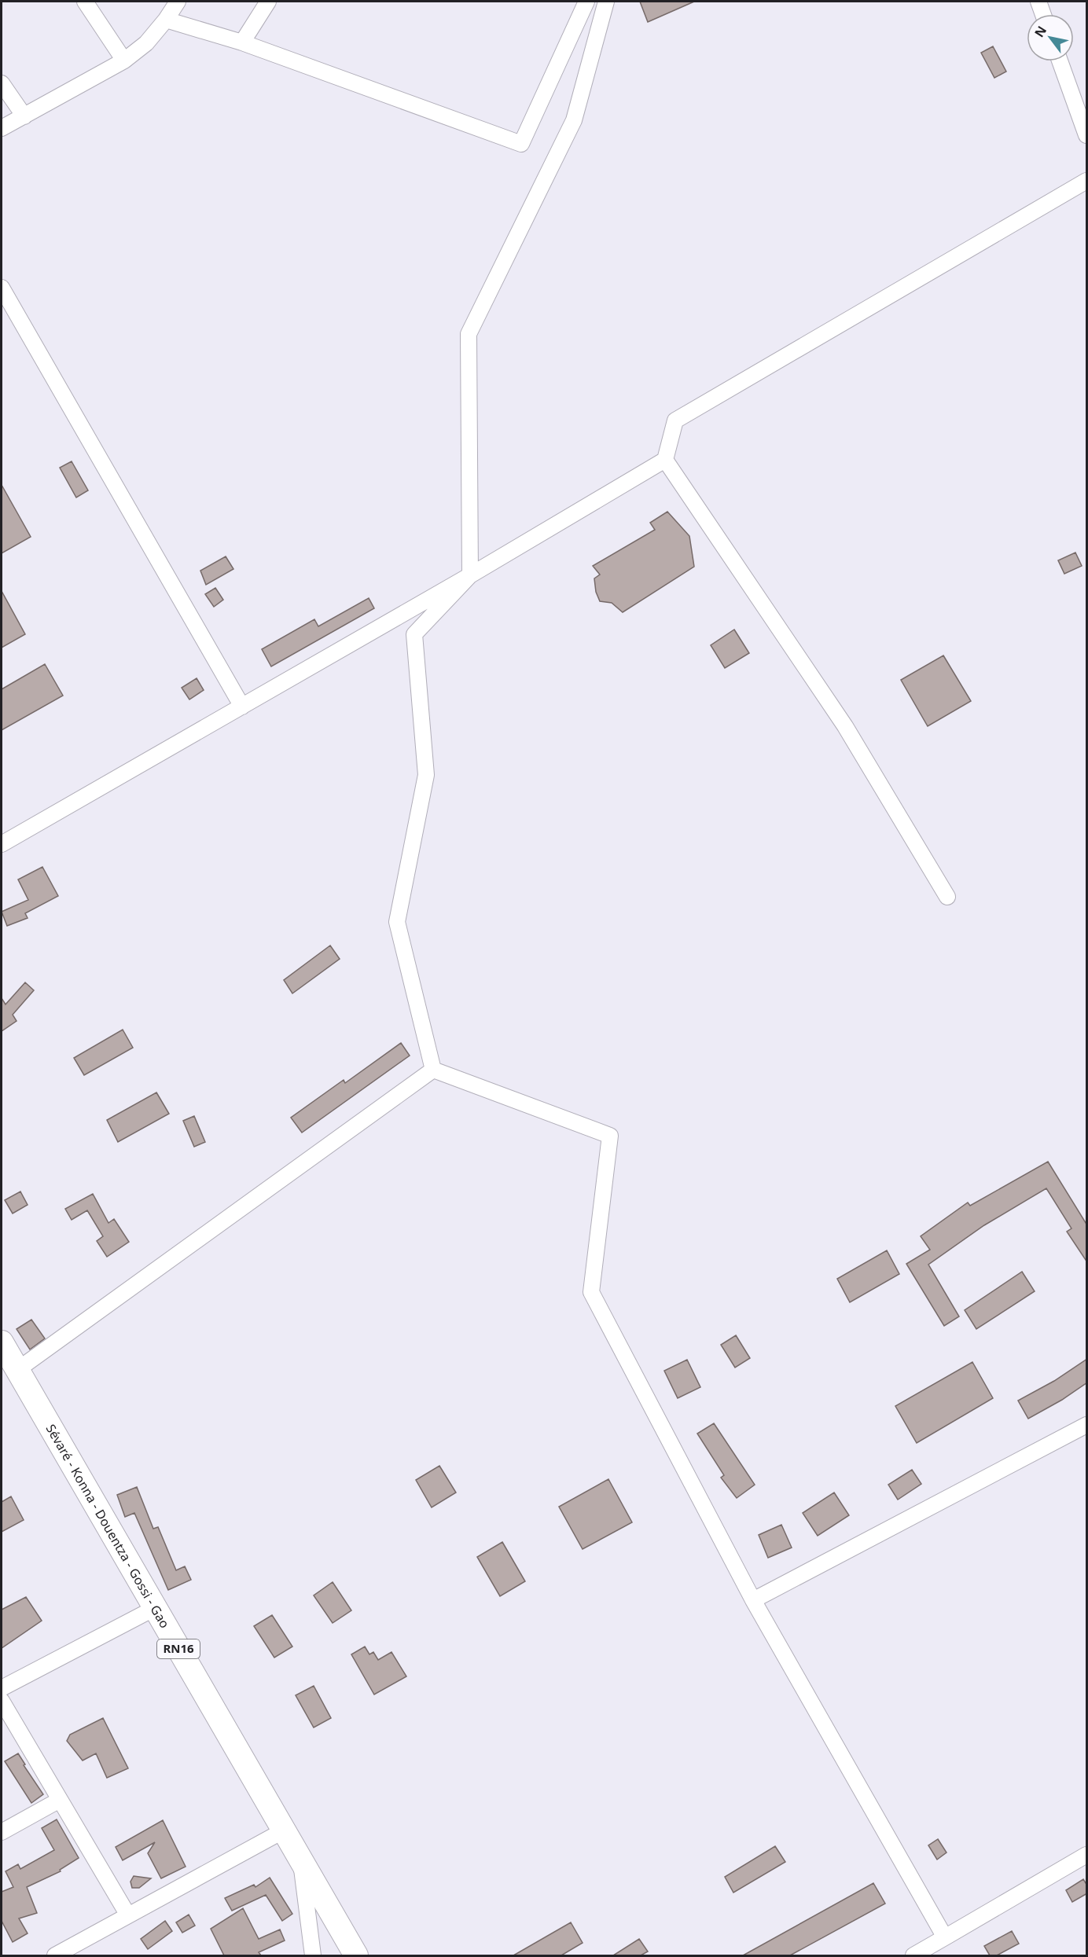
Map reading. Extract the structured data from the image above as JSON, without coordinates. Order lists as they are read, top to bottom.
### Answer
{
  "streets": {
    "main road": ["Sévaré - Konna - Douentza - Gossi - Gao", "RN16"]
  },
  "north": "top left"
}
